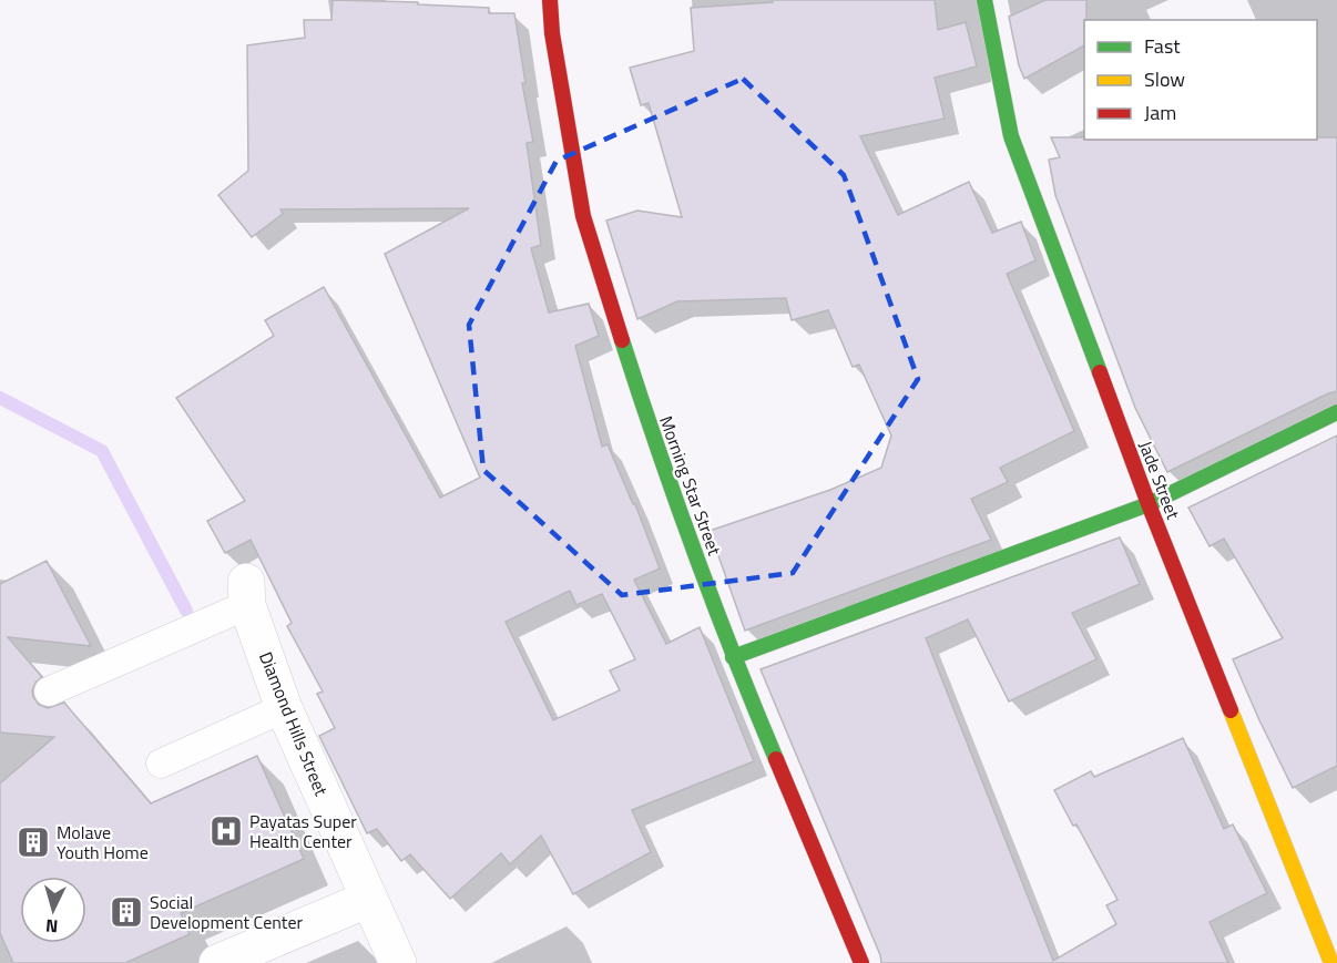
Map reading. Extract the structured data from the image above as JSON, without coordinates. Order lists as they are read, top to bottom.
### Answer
{
  "streets": {
    "street": ["Jade Street", "Morning Star Street", "Diamond Hills Street"]
  },
  "places": {
    "hospital": ["Payatas Super Health Center"],
    "building": ["Molave Youth Home", "Social Development Center"]
  },
  "legend": ["Fast", "Slow", "Jam"],
  "north": "bottom"
}
